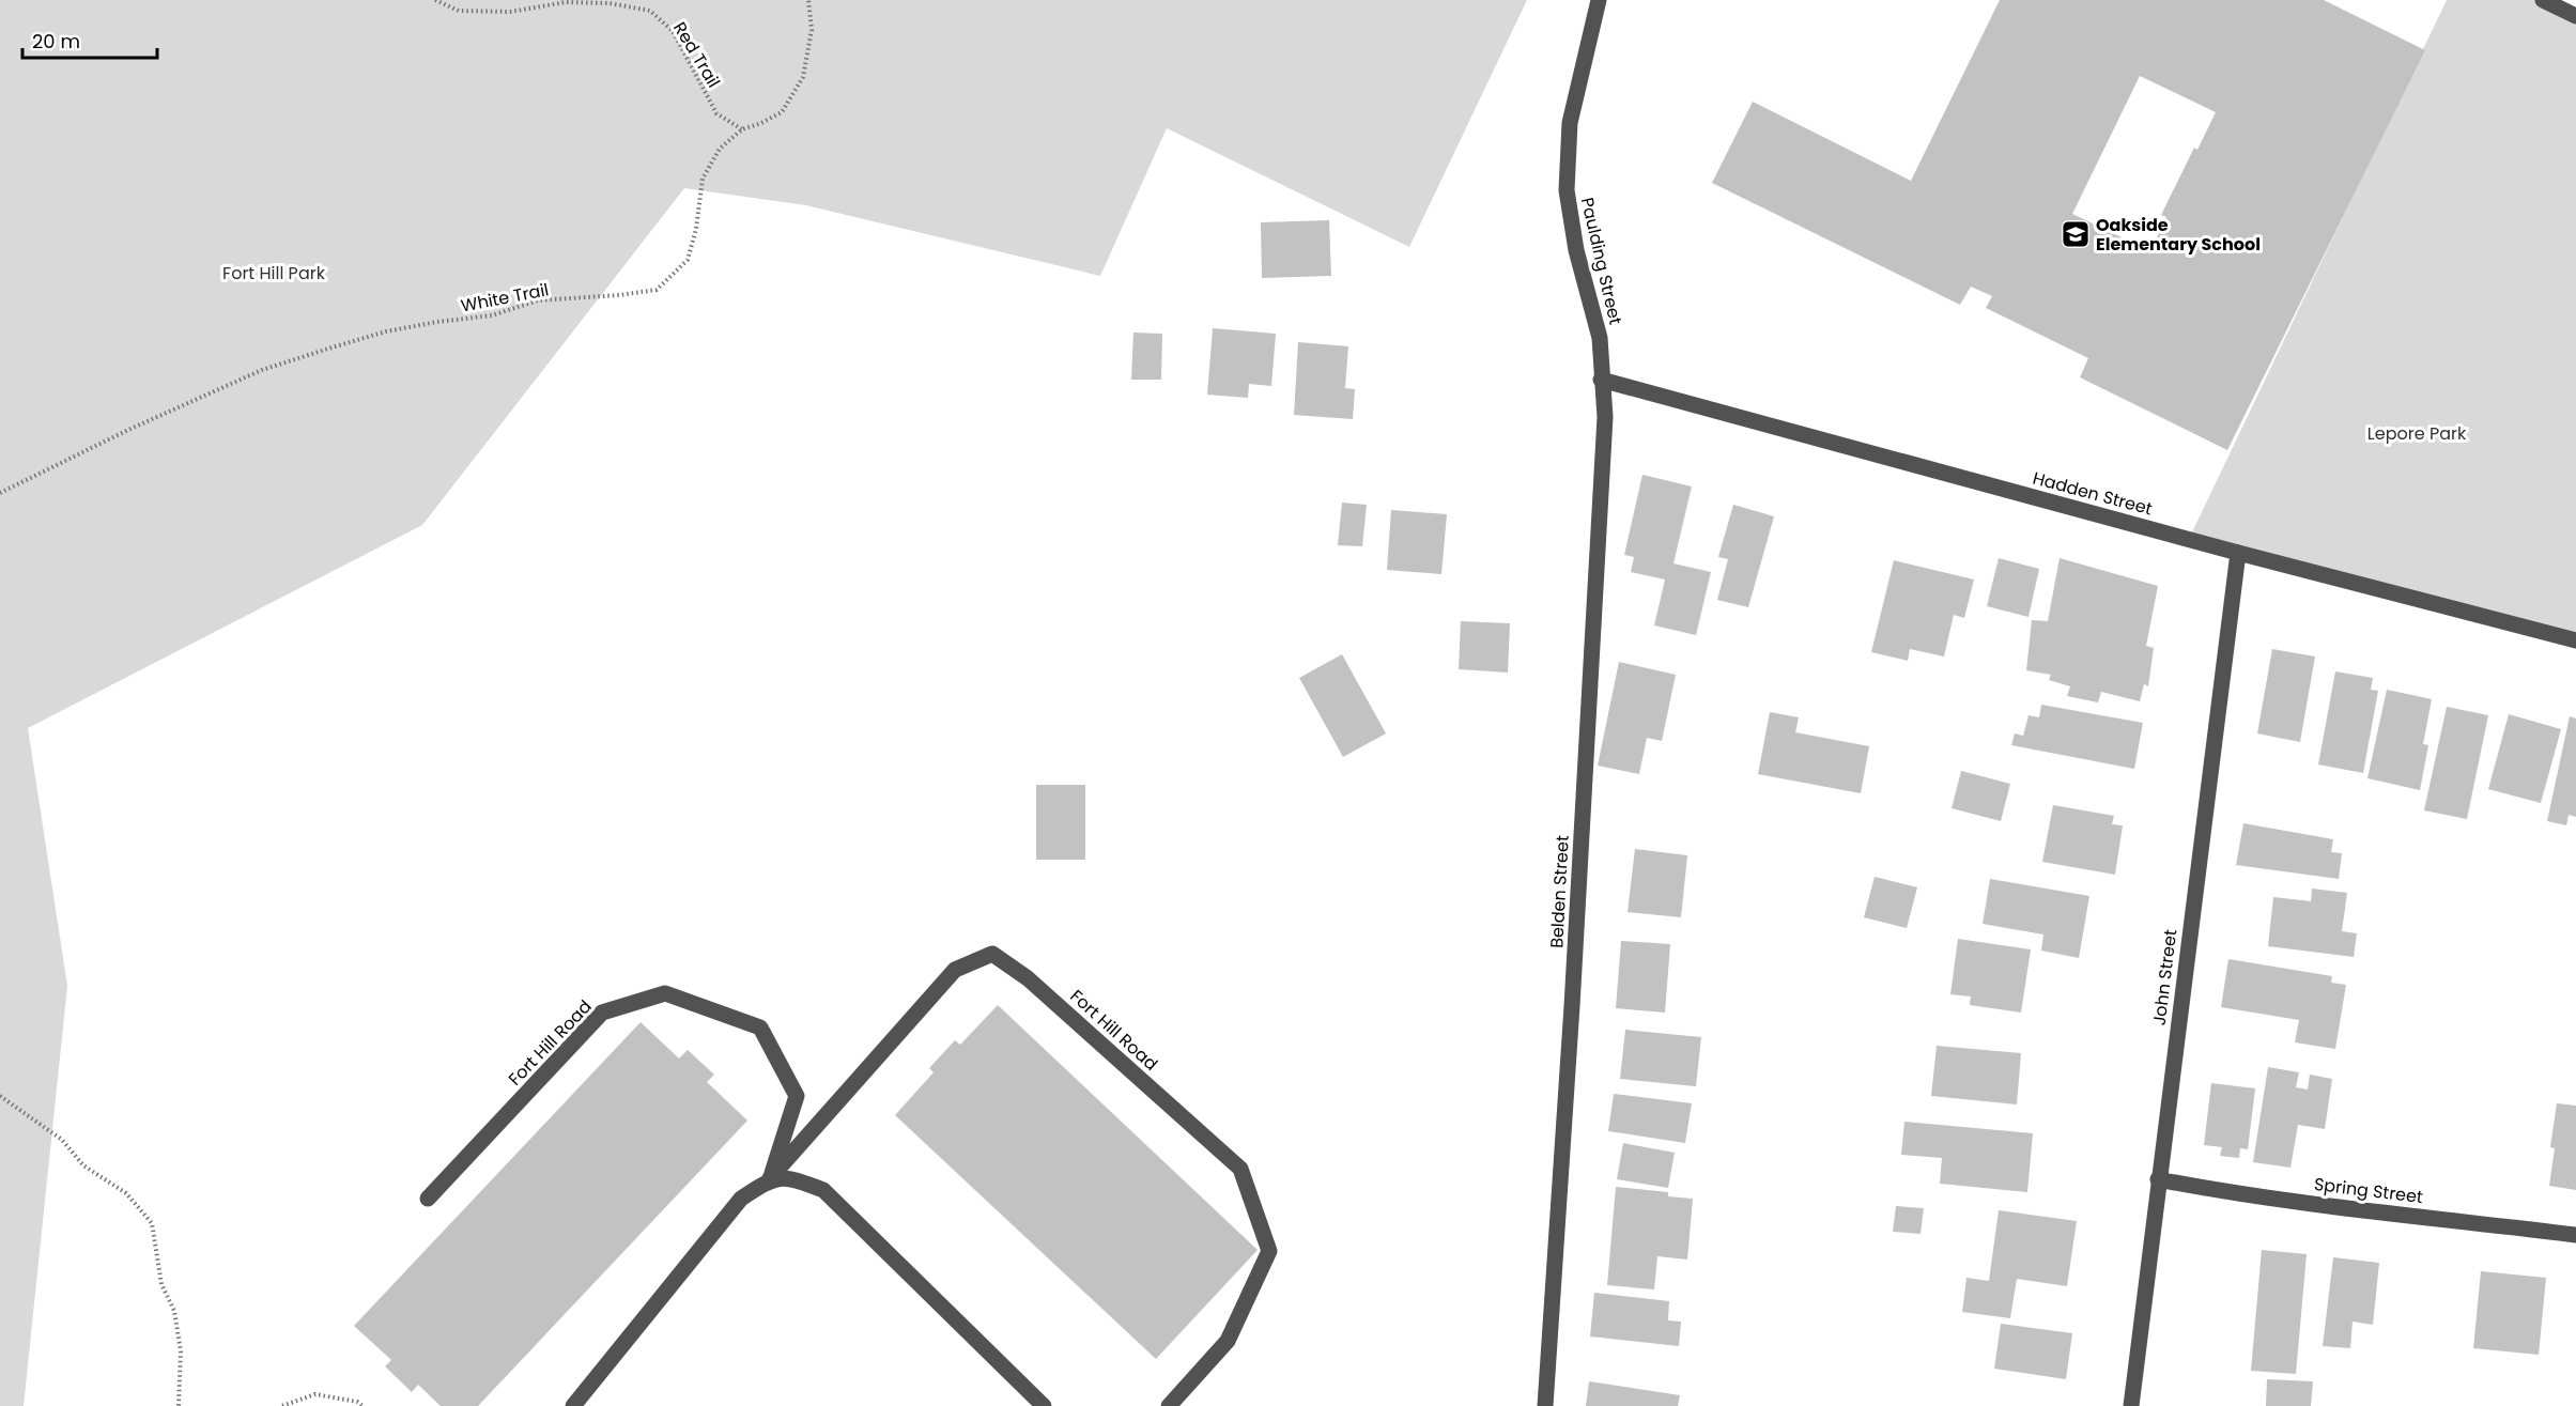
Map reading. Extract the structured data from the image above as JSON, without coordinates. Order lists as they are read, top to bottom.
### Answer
{
  "streets": {
    "street": [
      "Paulding Street",
      "Hadden Street",
      "Belden Street",
      "John Street",
      "Fort Hill Road",
      "Spring Street"
    ],
    "path": ["Red Trail", "White Trail"]
  },
  "crossings": [
    ["Red Trail", "White Trail"],
    ["Paulding Street", "Hadden Street"],
    ["Paulding Street", "Belden Street"],
    ["Hadden Street", "Belden Street"],
    ["Hadden Street", "John Street"],
    ["John Street", "Spring Street"]
  ],
  "parks": ["Fort Hill Park", "Lepore Park"],
  "places": {
    "school or university": ["Oakside Elementary School"]
  },
  "scale_bar": "20 m"
}
